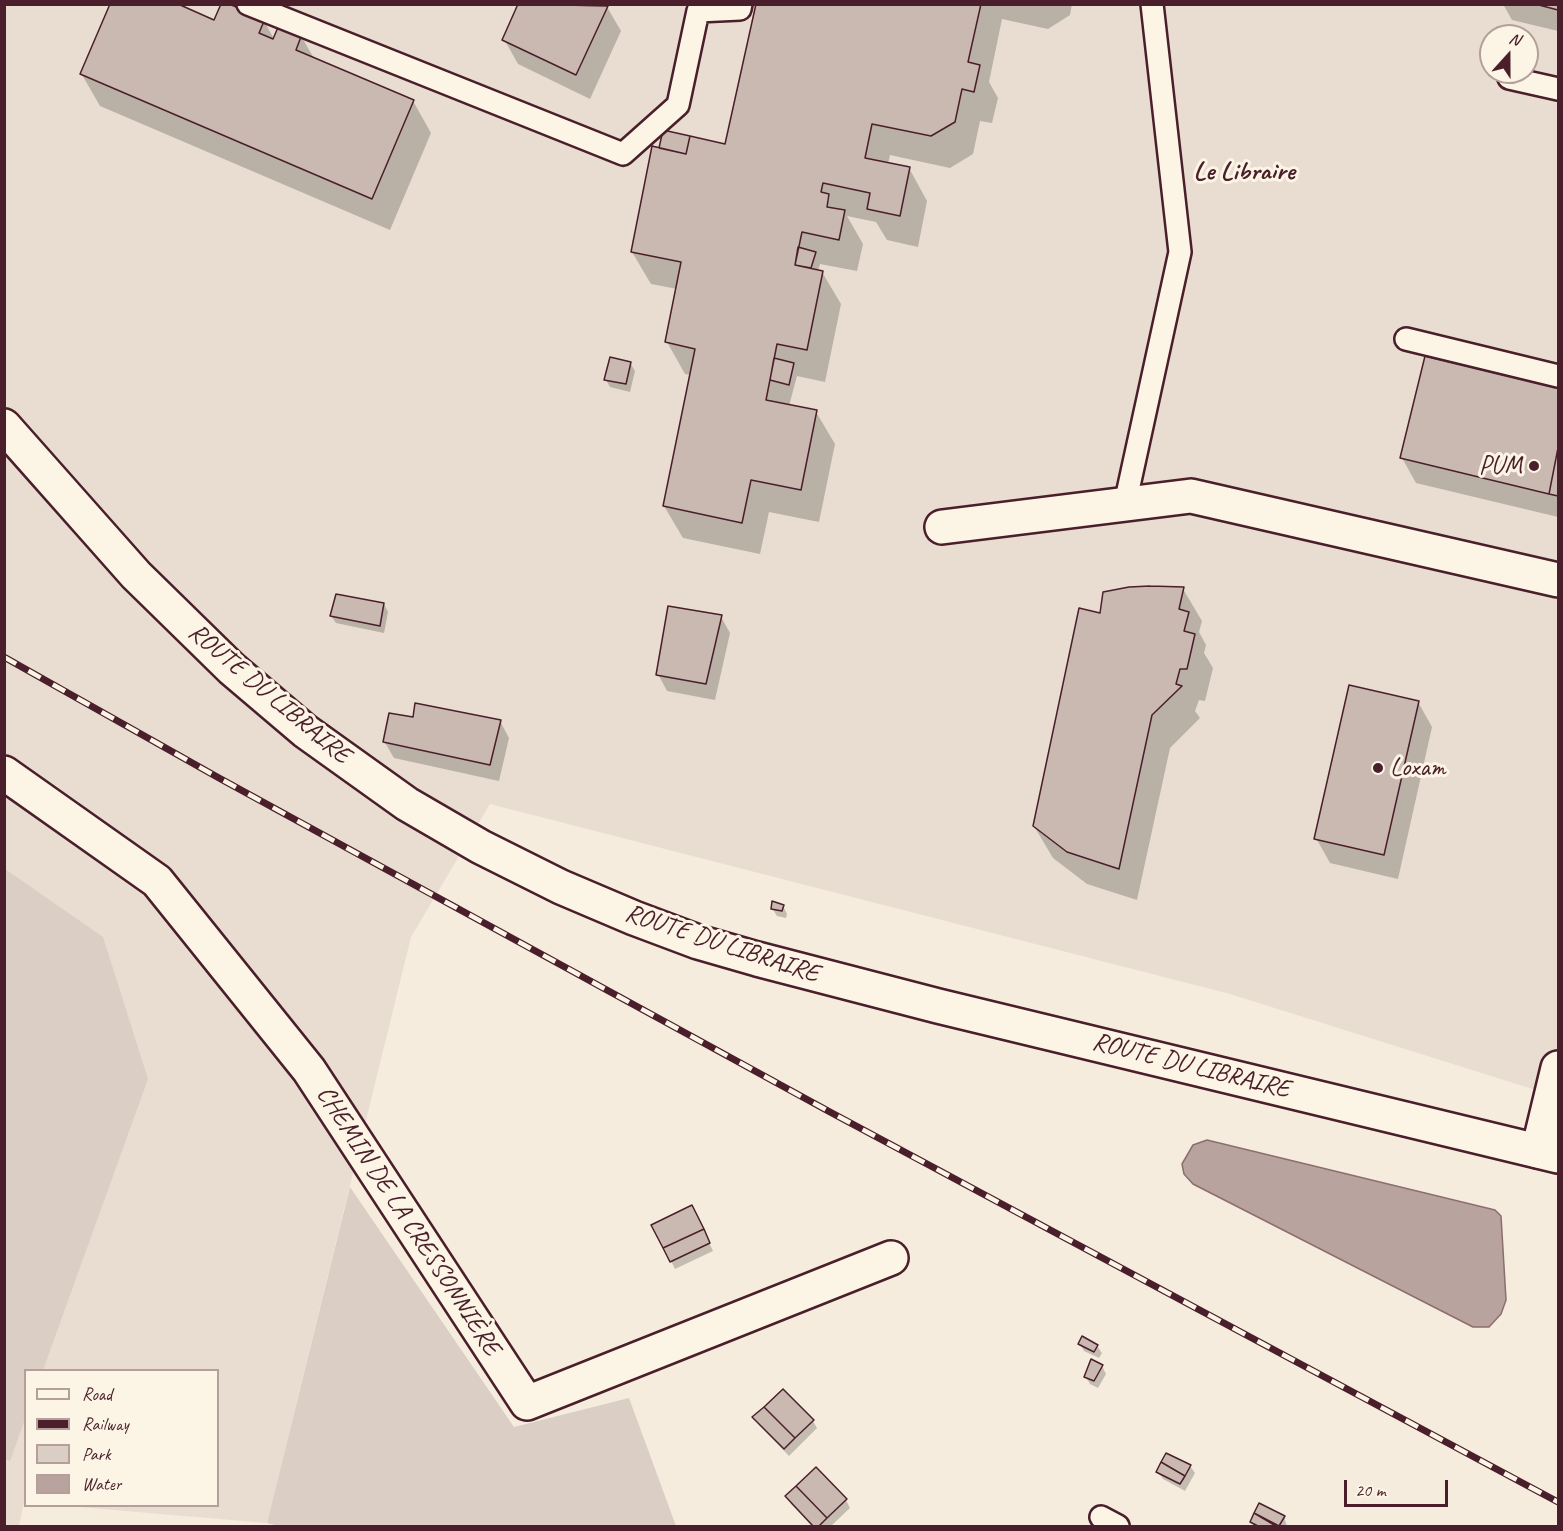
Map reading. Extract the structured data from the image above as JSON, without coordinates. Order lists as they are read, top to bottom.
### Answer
{
  "streets": {
    "street": ["ROUTE DU LIBRAIRE", "CHEMIN DE LA CRESSONNIÈRE"]
  },
  "districts": ["Le Libraire"],
  "places": ["PUM", "Loxam"],
  "legend": [
    "Road",
    "Railway",
    "Park",
    "Water"
  ],
  "scale_bar": "20 m",
  "north": "top"
}
